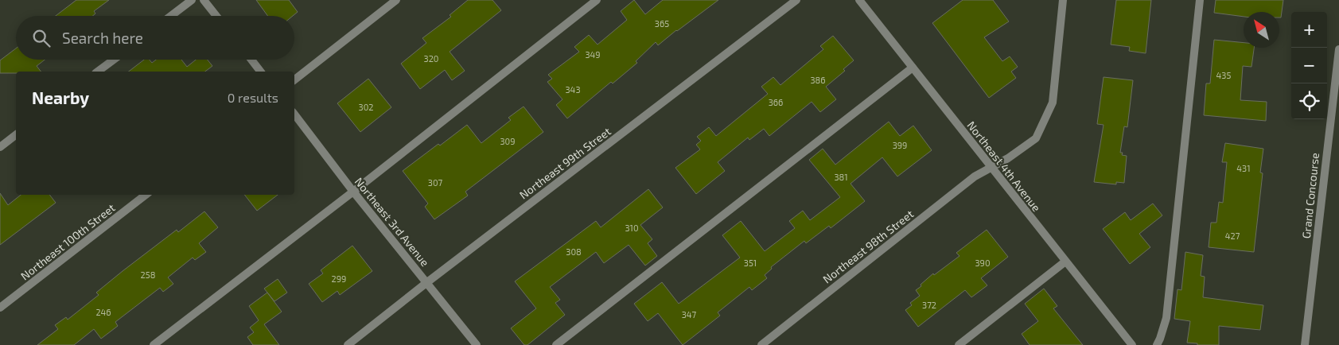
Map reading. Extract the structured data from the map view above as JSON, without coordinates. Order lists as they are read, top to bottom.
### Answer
{
  "streets": {
    "street": [
      "Northeast 99th Street",
      "Northeast 4th Avenue",
      "Grand Concourse",
      "Northeast 3rd Avenue",
      "Northeast 100th Street",
      "Northeast 98th Street"
    ]
  },
  "crossings": [
    ["Northeast 99th Street", "Northeast 3rd Avenue"],
    ["Northeast 4th Avenue", "Northeast 98th Street"]
  ],
  "house_numbers": [
    "365",
    "349",
    "320",
    "435",
    "386",
    "343",
    "366",
    "302",
    "309",
    "399",
    "431",
    "381",
    "307",
    "310",
    "427",
    "308",
    "351",
    "390",
    "258",
    "299",
    "372",
    "246",
    "347"
  ],
  "north": "top left",
  "page": {
    "map_buttons": ["+", "−"],
    "search": "Search here",
    "heading": ["Nearby", "0 results"]
  }
}
